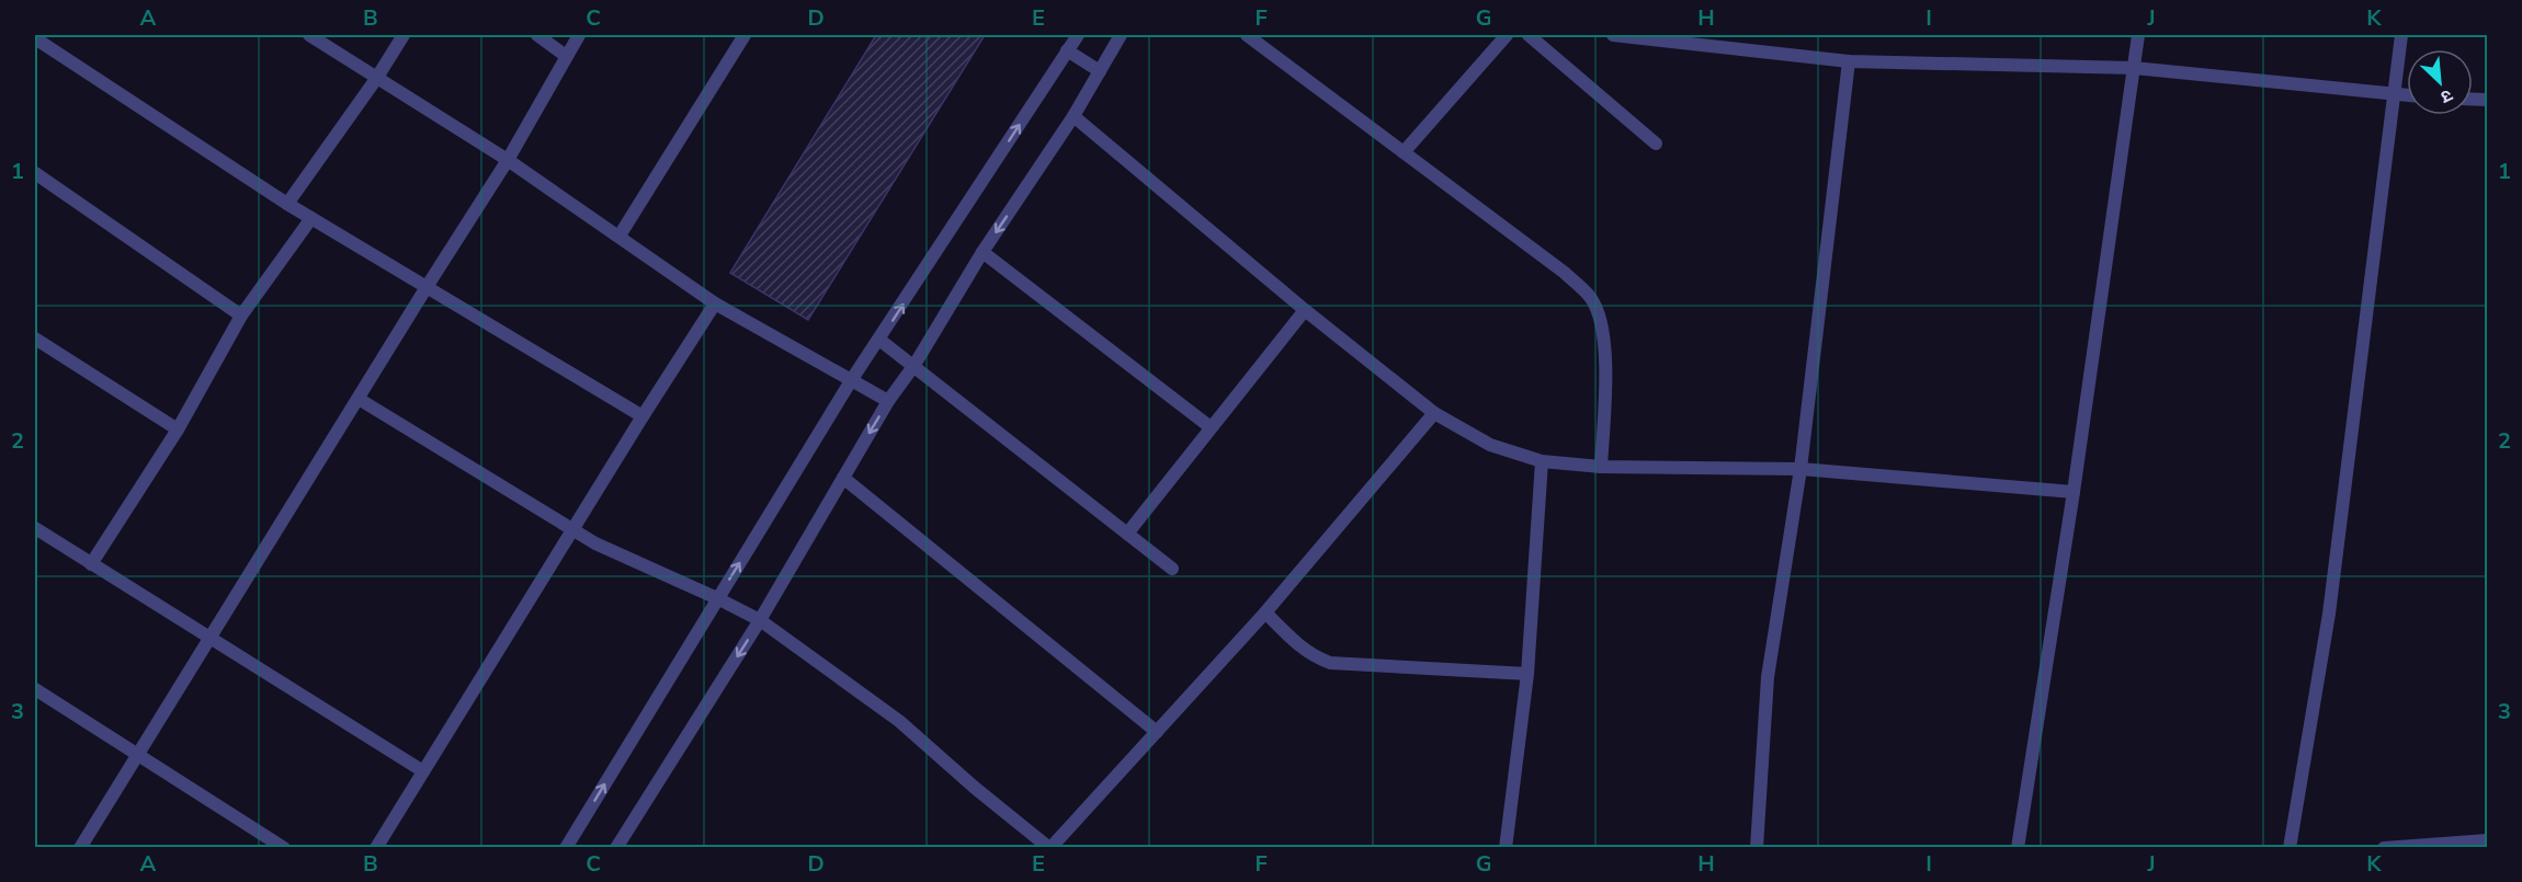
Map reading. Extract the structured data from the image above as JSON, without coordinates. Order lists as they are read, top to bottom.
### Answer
{
  "north": "bottom right",
  "grid": {
    "columns": [
      "A",
      "B",
      "C",
      "D",
      "E",
      "F",
      "G",
      "H",
      "I",
      "J",
      "K"
    ],
    "rows": ["1", "2", "3"]
  }
}
